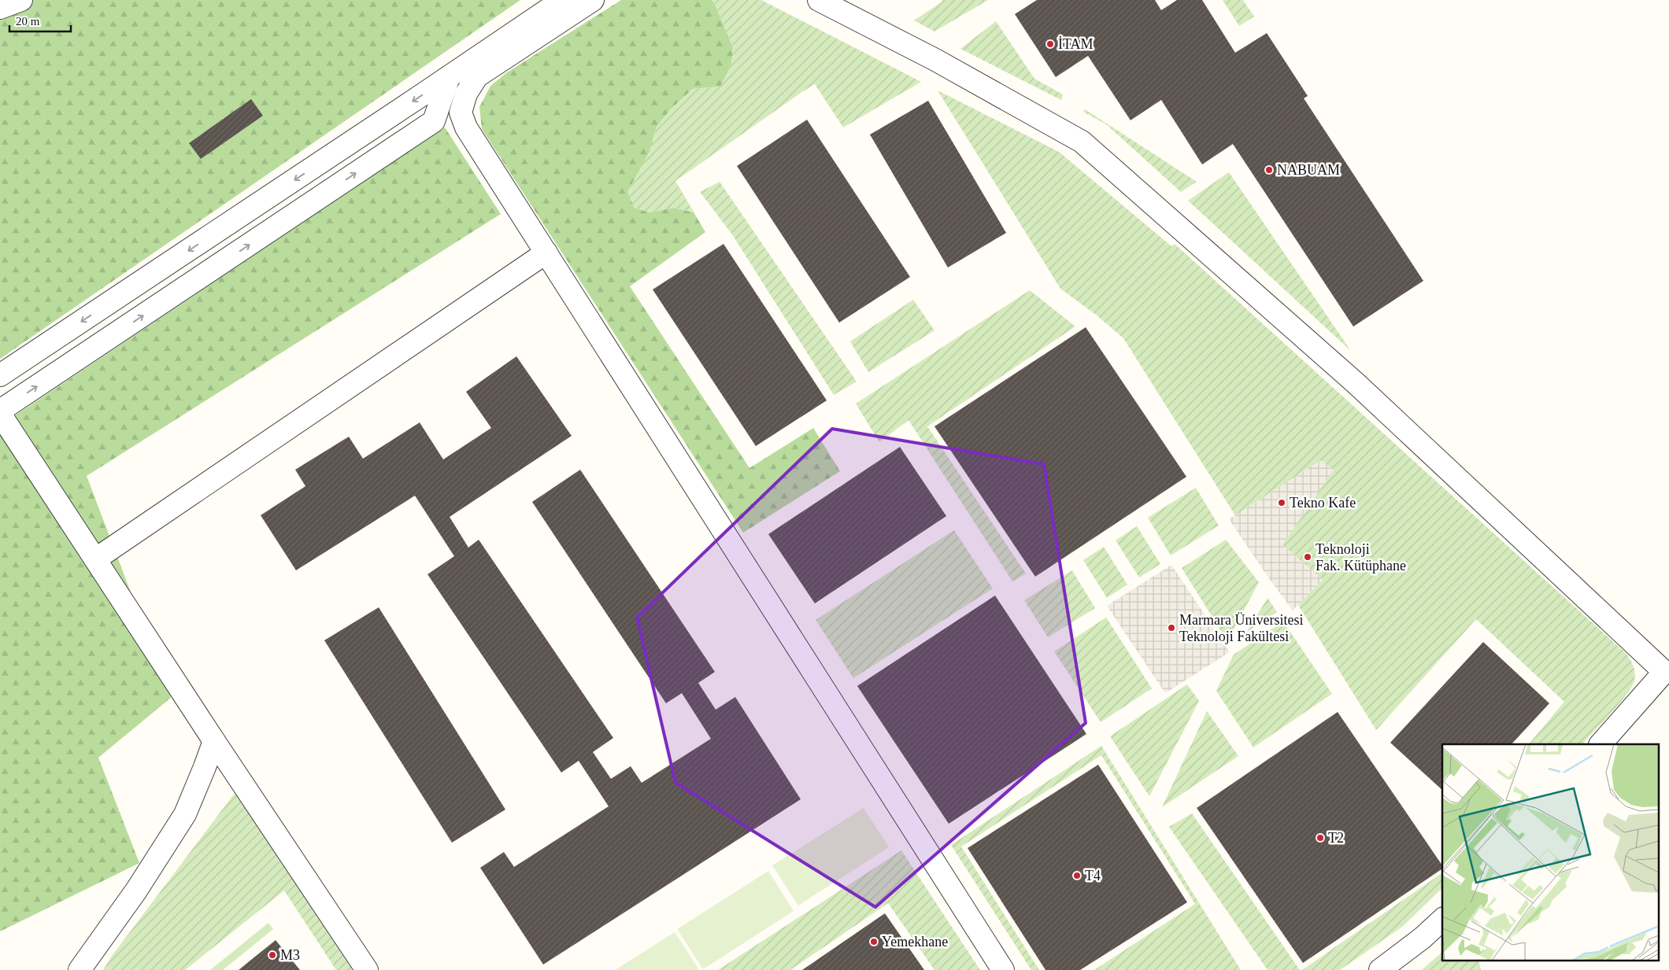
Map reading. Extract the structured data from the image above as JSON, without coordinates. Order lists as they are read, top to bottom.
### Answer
{
  "places": [
    "İTAM",
    "NABUAM",
    "Tekno Kafe",
    "Teknoloji Fak. Kütüphane",
    "Marmara Üniversitesi Teknoloji Fakültesi",
    "T2",
    "T4",
    "Yemekhane",
    "M3"
  ],
  "scale_bar": "20 m"
}
